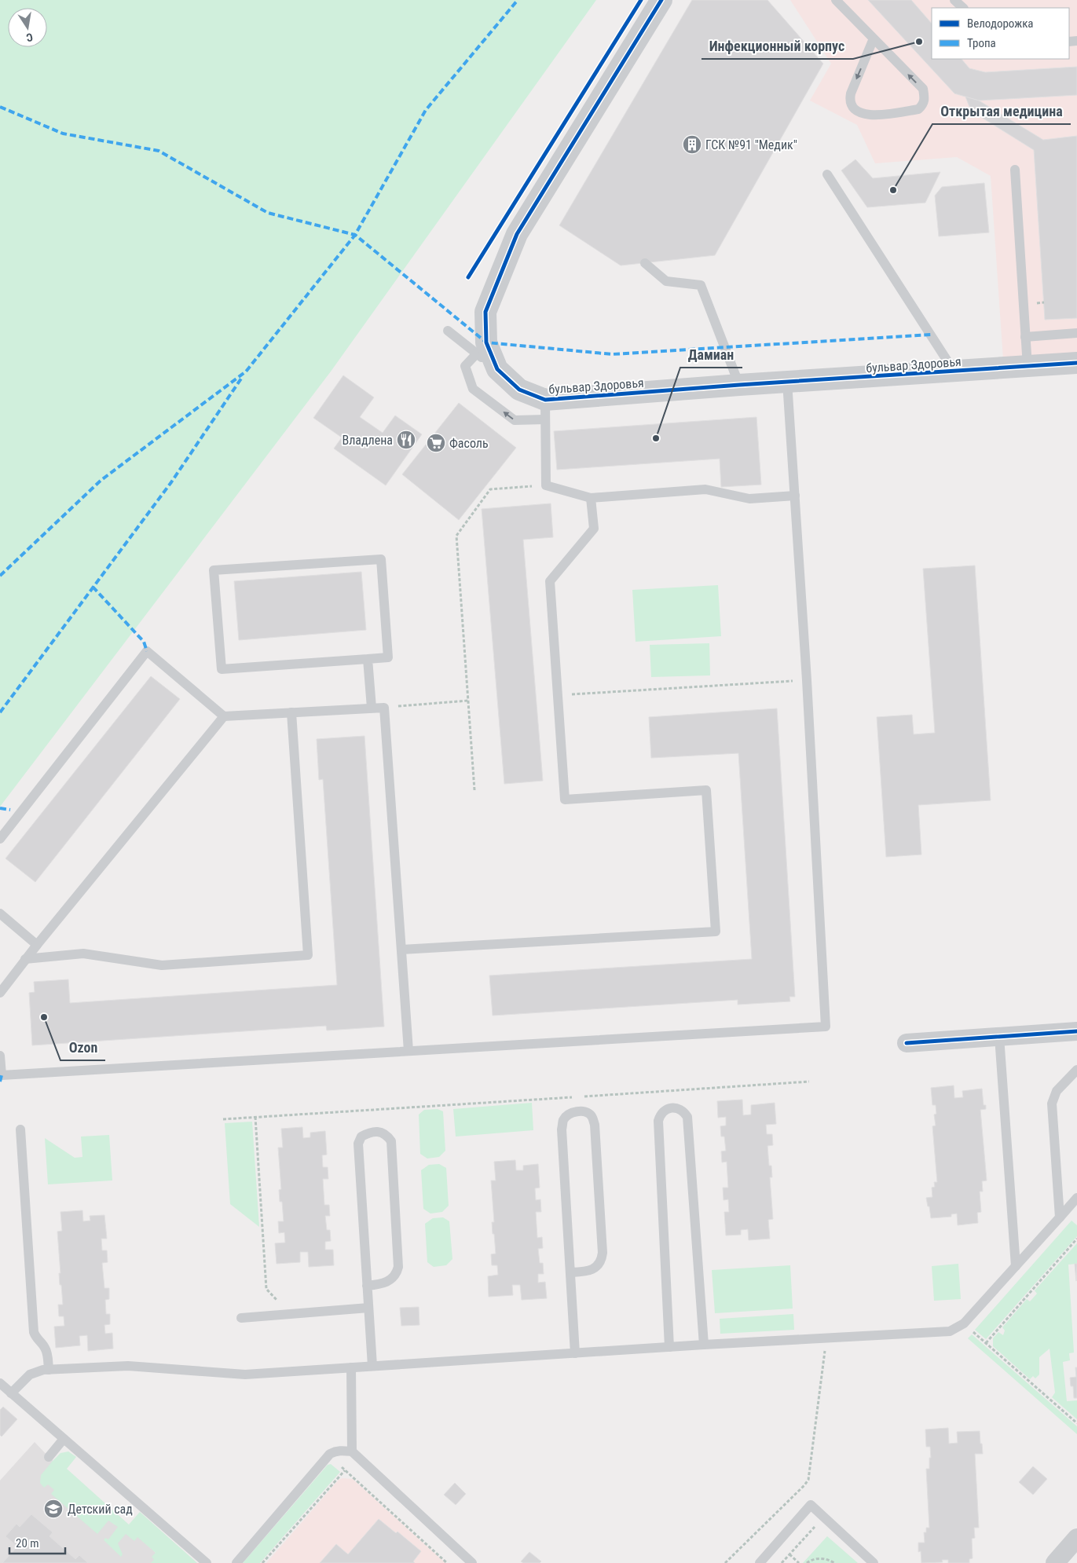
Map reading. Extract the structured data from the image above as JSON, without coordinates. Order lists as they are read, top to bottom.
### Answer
{
  "streets": {
    "street": ["бульвар Здоровья"]
  },
  "places": {
    "other": [
      "Инфекционный корпус",
      "Открытая медицина",
      "Дамиан",
      "Ozon"
    ],
    "building": ["ГСК №91 \"Медик\""],
    "restaurant": ["Владлена"],
    "supermarket": ["Фасоль"],
    "school or university": ["Детский сад"]
  },
  "legend": ["Велодорожка", "Тропа"],
  "scale_bar": "20 m",
  "north": "bottom"
}
